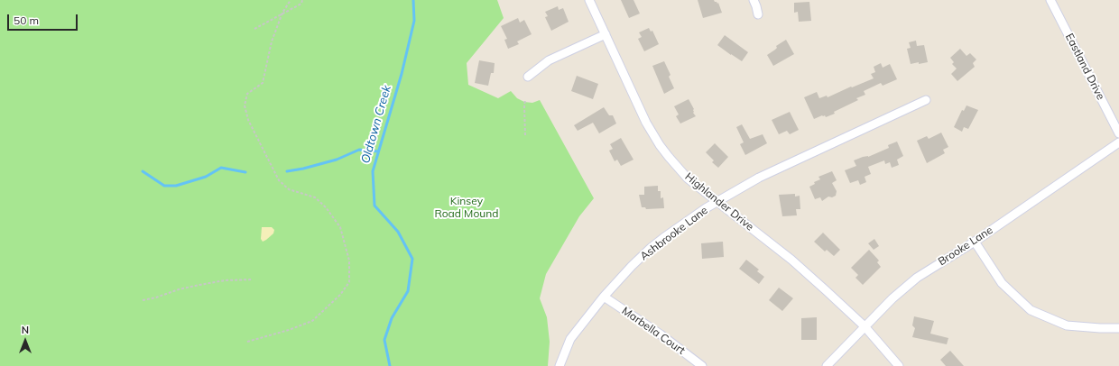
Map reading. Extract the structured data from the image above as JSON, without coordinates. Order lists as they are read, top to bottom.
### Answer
{
  "streets": {
    "street": [
      "Eastland Drive",
      "Highlander Drive",
      "Ashbrooke Lane",
      "Brooke Lane",
      "Marbella Court"
    ]
  },
  "crossings": [
    ["Highlander Drive", "Ashbrooke Lane"],
    ["Highlander Drive", "Brooke Lane"],
    ["Ashbrooke Lane", "Marbella Court"]
  ],
  "water": ["Oldtown Creek"],
  "parks": ["Kinsey Road Mound"],
  "scale_bar": "50 m",
  "north": "top"
}
